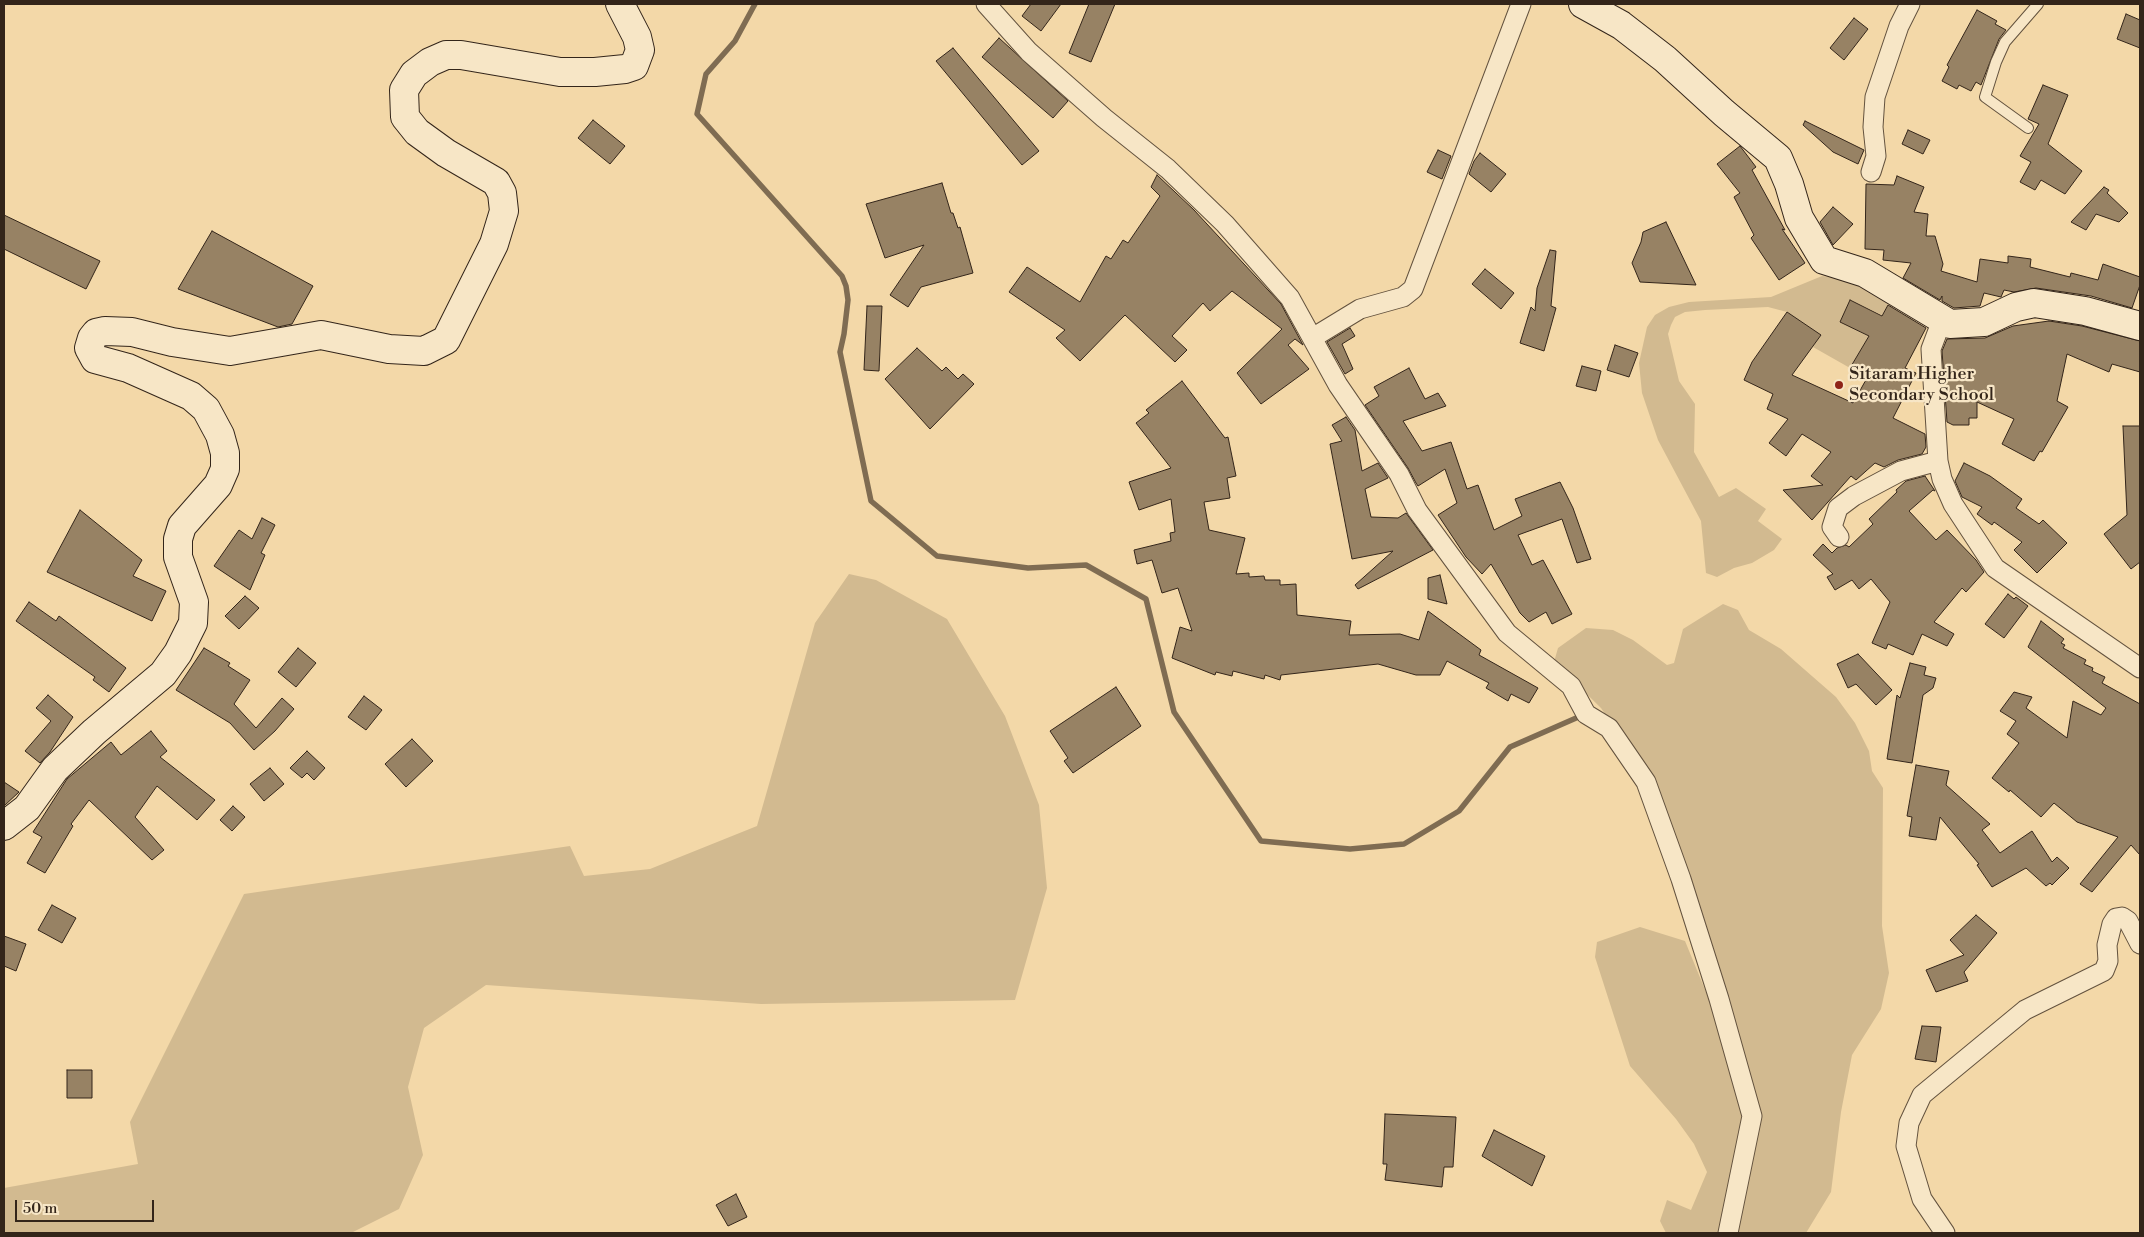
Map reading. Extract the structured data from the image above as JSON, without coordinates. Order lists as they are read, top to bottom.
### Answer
{
  "places": ["Sitaram Higher Secondary School"],
  "scale_bar": "50 m"
}
